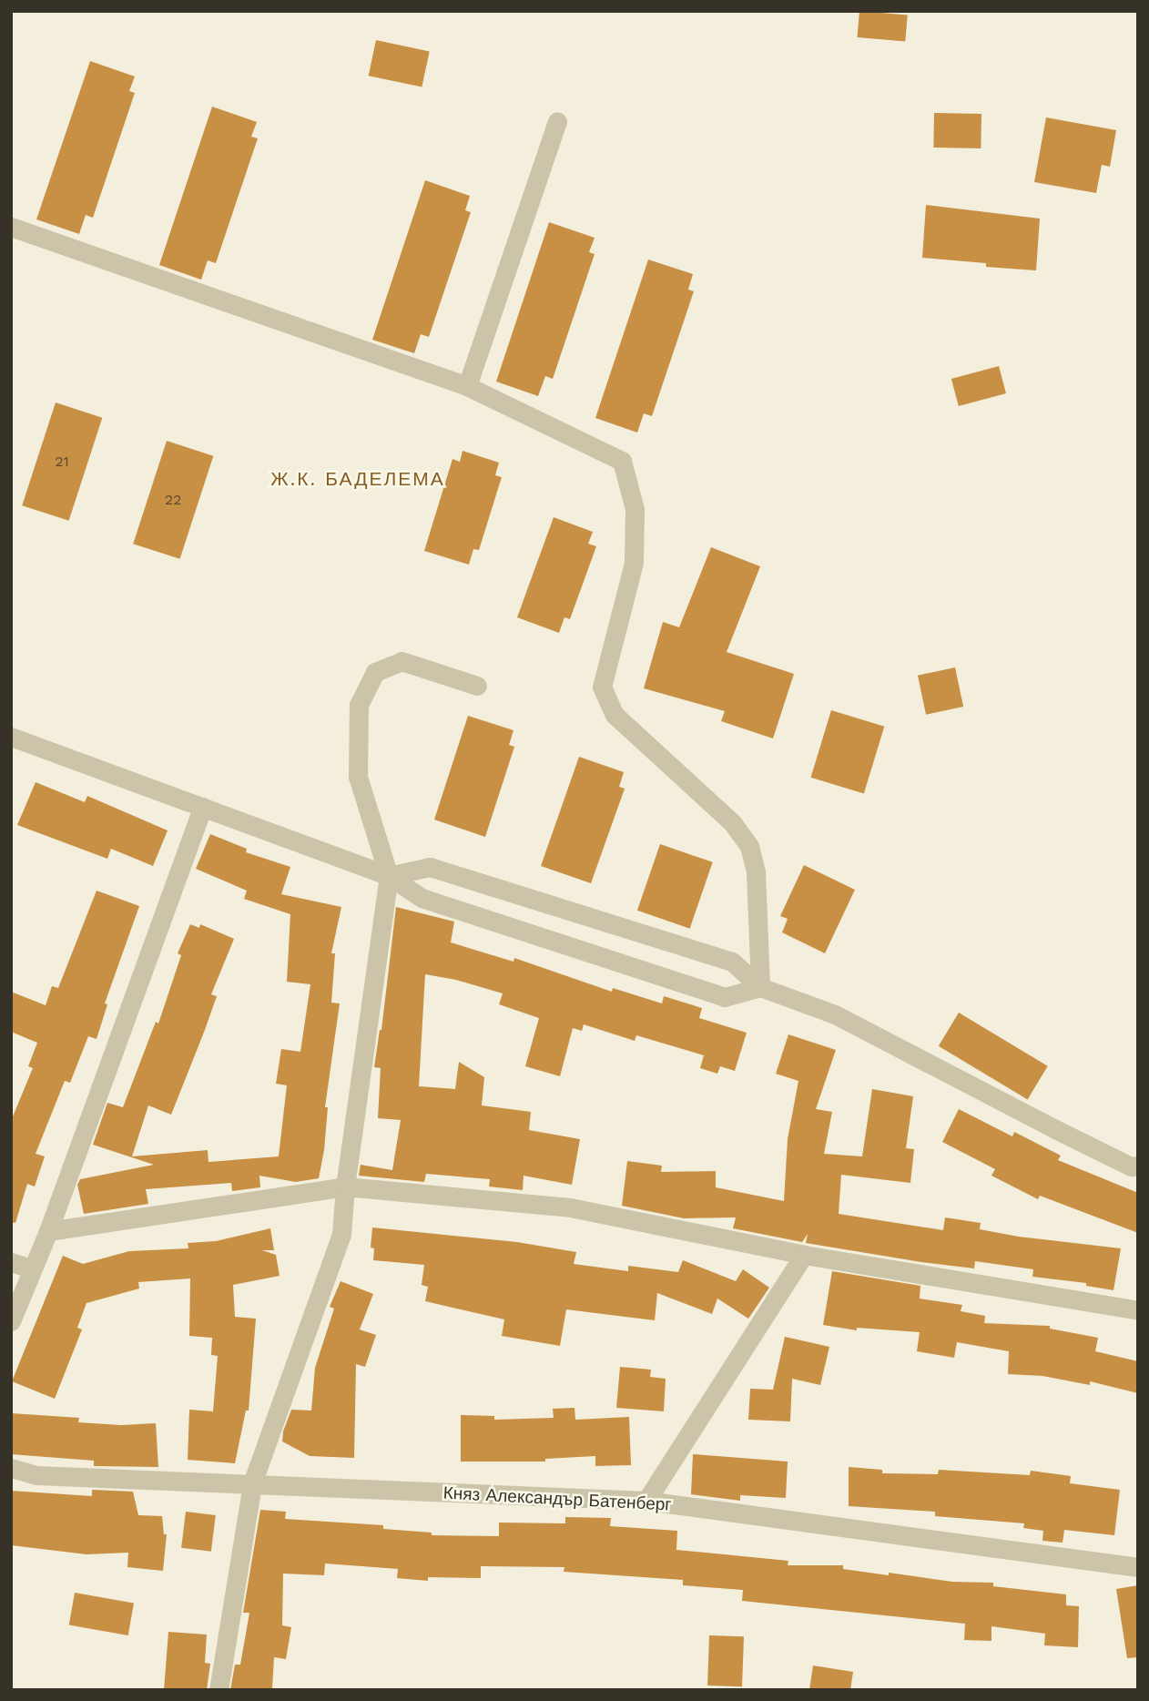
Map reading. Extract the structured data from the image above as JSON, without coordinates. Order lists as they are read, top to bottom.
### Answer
{
  "streets": {
    "street": ["Княз Александър Батенберг"]
  },
  "districts": ["Ж.К. БАДЕЛЕМА"],
  "house_numbers": ["21", "22"]
}
